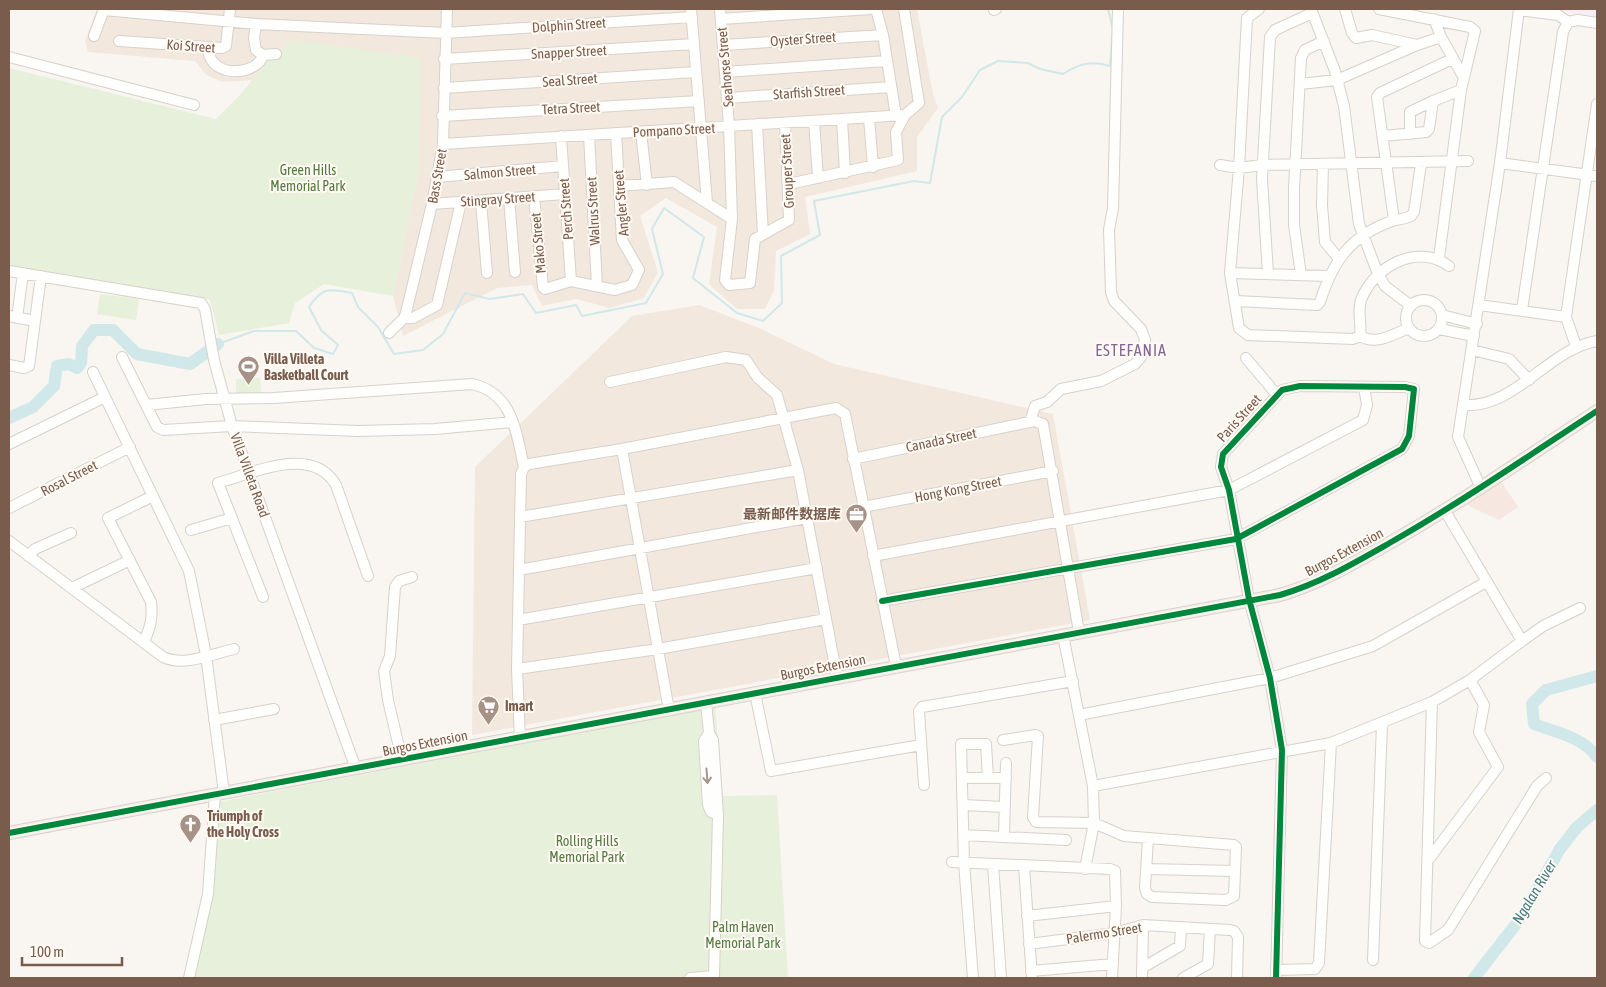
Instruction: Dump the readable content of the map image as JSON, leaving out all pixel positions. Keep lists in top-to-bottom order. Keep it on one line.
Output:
{"streets":{"main road":["Burgos Extension"],"street":["Dolphin Street","Oyster Street","Koi Street","Snapper Street","Seahorse Street","Seal Street","Starfish Street","Tetra Street","Pompano Street","Grouper Street","Salmon Street","Bass Street","Stingray Street","Angler Street","Perch Street","Walrus Street","Mako Street","Paris Street","Canada Street","Villa Villeta Road","Rosal Street","Hong Kong Street","Palermo Street"]},"crossings":[["Dolphin Street","Koi Street"],["Dolphin Street","Bass Street"],["Oyster Street","Seahorse Street"],["Snapper Street","Bass Street"],["Seahorse Street","Starfish Street"],["Seahorse Street","Pompano Street"],["Seahorse Street","Grouper Street"],["Seal Street","Bass Street"],["Tetra Street","Bass Street"],["Pompano Street","Grouper Street"],["Pompano Street","Bass Street"],["Pompano Street","Angler Street"],["Pompano Street","Perch Street"],["Pompano Street","Walrus Street"],["Salmon Street","Bass Street"],["Salmon Street","Perch Street"],["Bass Street","Stingray Street"],["Stingray Street","Perch Street"],["Stingray Street","Mako Street"],["Angler Street","Walrus Street"],["Perch Street","Mako Street"],["Paris Street","Burgos Extension"],["Villa Villeta Road","Burgos Extension"]],"districts":["ESTEFANIA"],"water":["Ngalan River"],"parks":["Green Hills Memorial Park","Rolling Hills Memorial Park","Palm Haven Memorial Park"],"places":{"sports":["Villa Villeta Basketball Court"],"office":["最新邮件数据库"],"supermarket":["Imart"],"church":["Triumph of the Holy Cross"]},"scale_bar":"100 m"}
